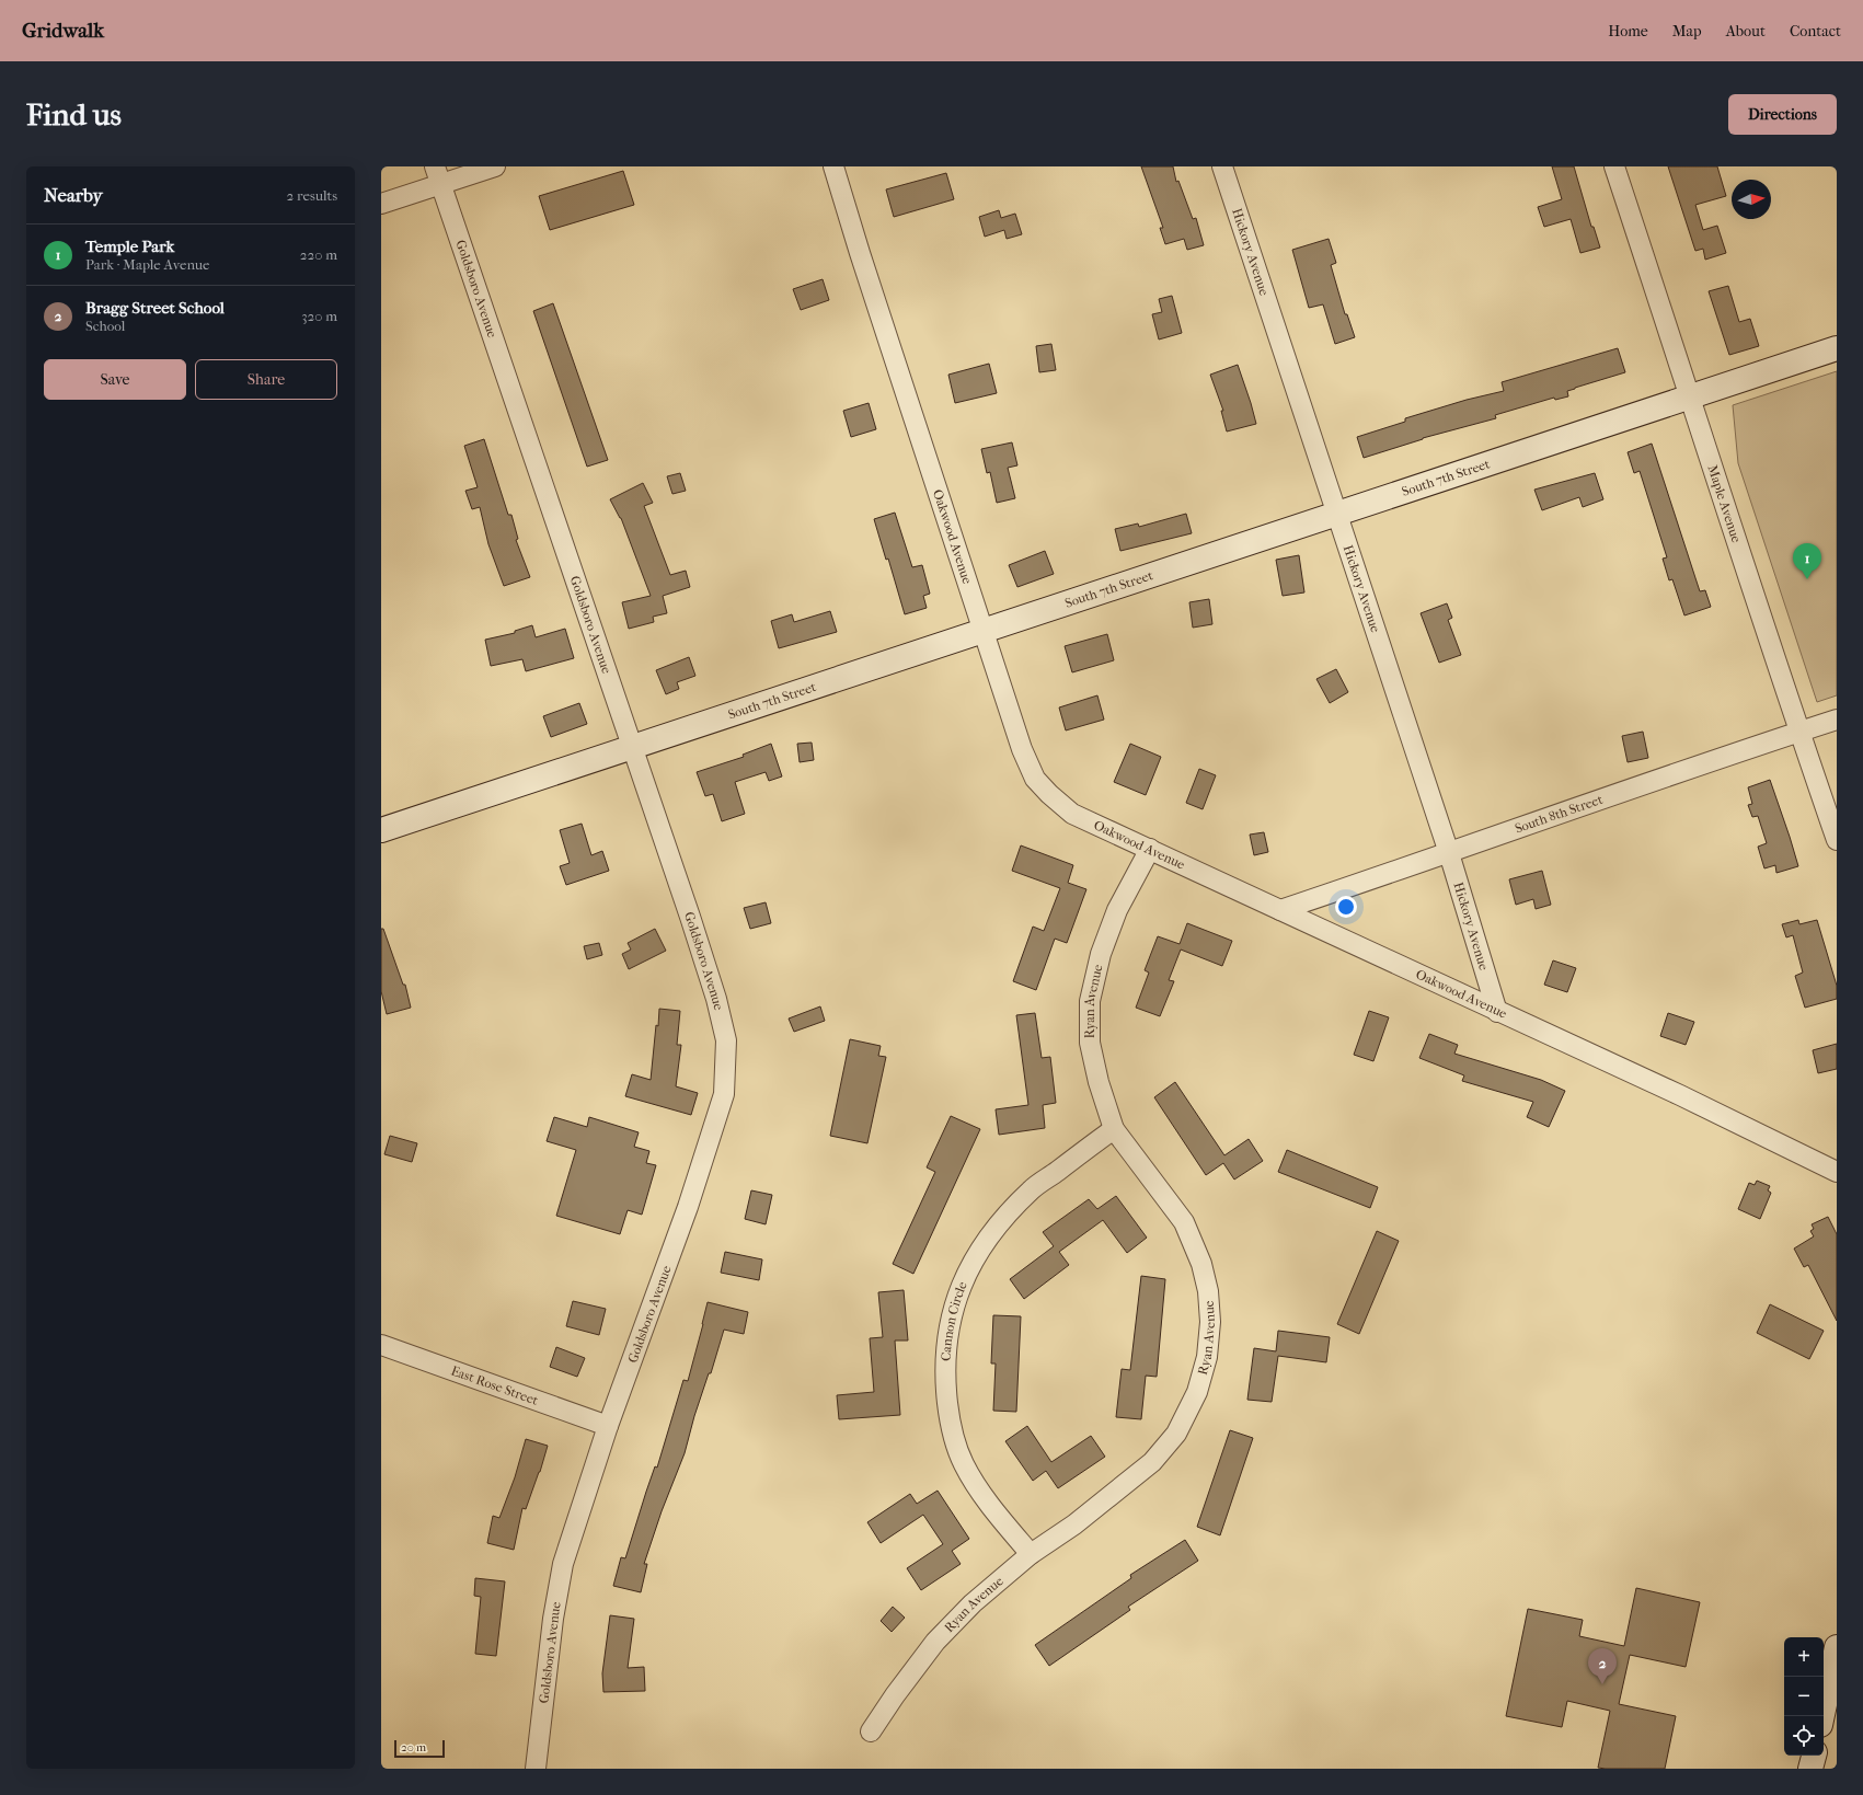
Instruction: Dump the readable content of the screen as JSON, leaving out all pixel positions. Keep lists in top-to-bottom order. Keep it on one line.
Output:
{"streets":{"street":["Hickory Avenue","Goldsboro Avenue","South 7th Street","Maple Avenue","Oakwood Avenue","South 8th Street","Ryan Avenue","Cannon Circle","East Rose Street"]},"crossings":[["Hickory Avenue","South 7th Street"],["Hickory Avenue","Oakwood Avenue"],["Hickory Avenue","South 8th Street"],["Goldsboro Avenue","South 7th Street"],["Goldsboro Avenue","East Rose Street"],["South 7th Street","Maple Avenue"],["South 7th Street","Oakwood Avenue"],["Maple Avenue","South 8th Street"],["Oakwood Avenue","South 8th Street"],["Oakwood Avenue","Ryan Avenue"],["Ryan Avenue","Cannon Circle"]],"scale_bar":"20 m","north":"right","page":{"header":"Gridwalk","nav":["Home","Map","About","Contact"],"buttons":["Directions",["Save","Share"]],"title":"Find us","heading":["Nearby","2 results"],"list":[{"mark":"1","name":"Temple Park","note":"Park · Maple Avenue","value":"220 m"},{"mark":"2","name":"Bragg Street School","note":"School","value":"320 m"}],"pins":["1","2"],"map_buttons":["+","−"],"scale":"20 m"}}
